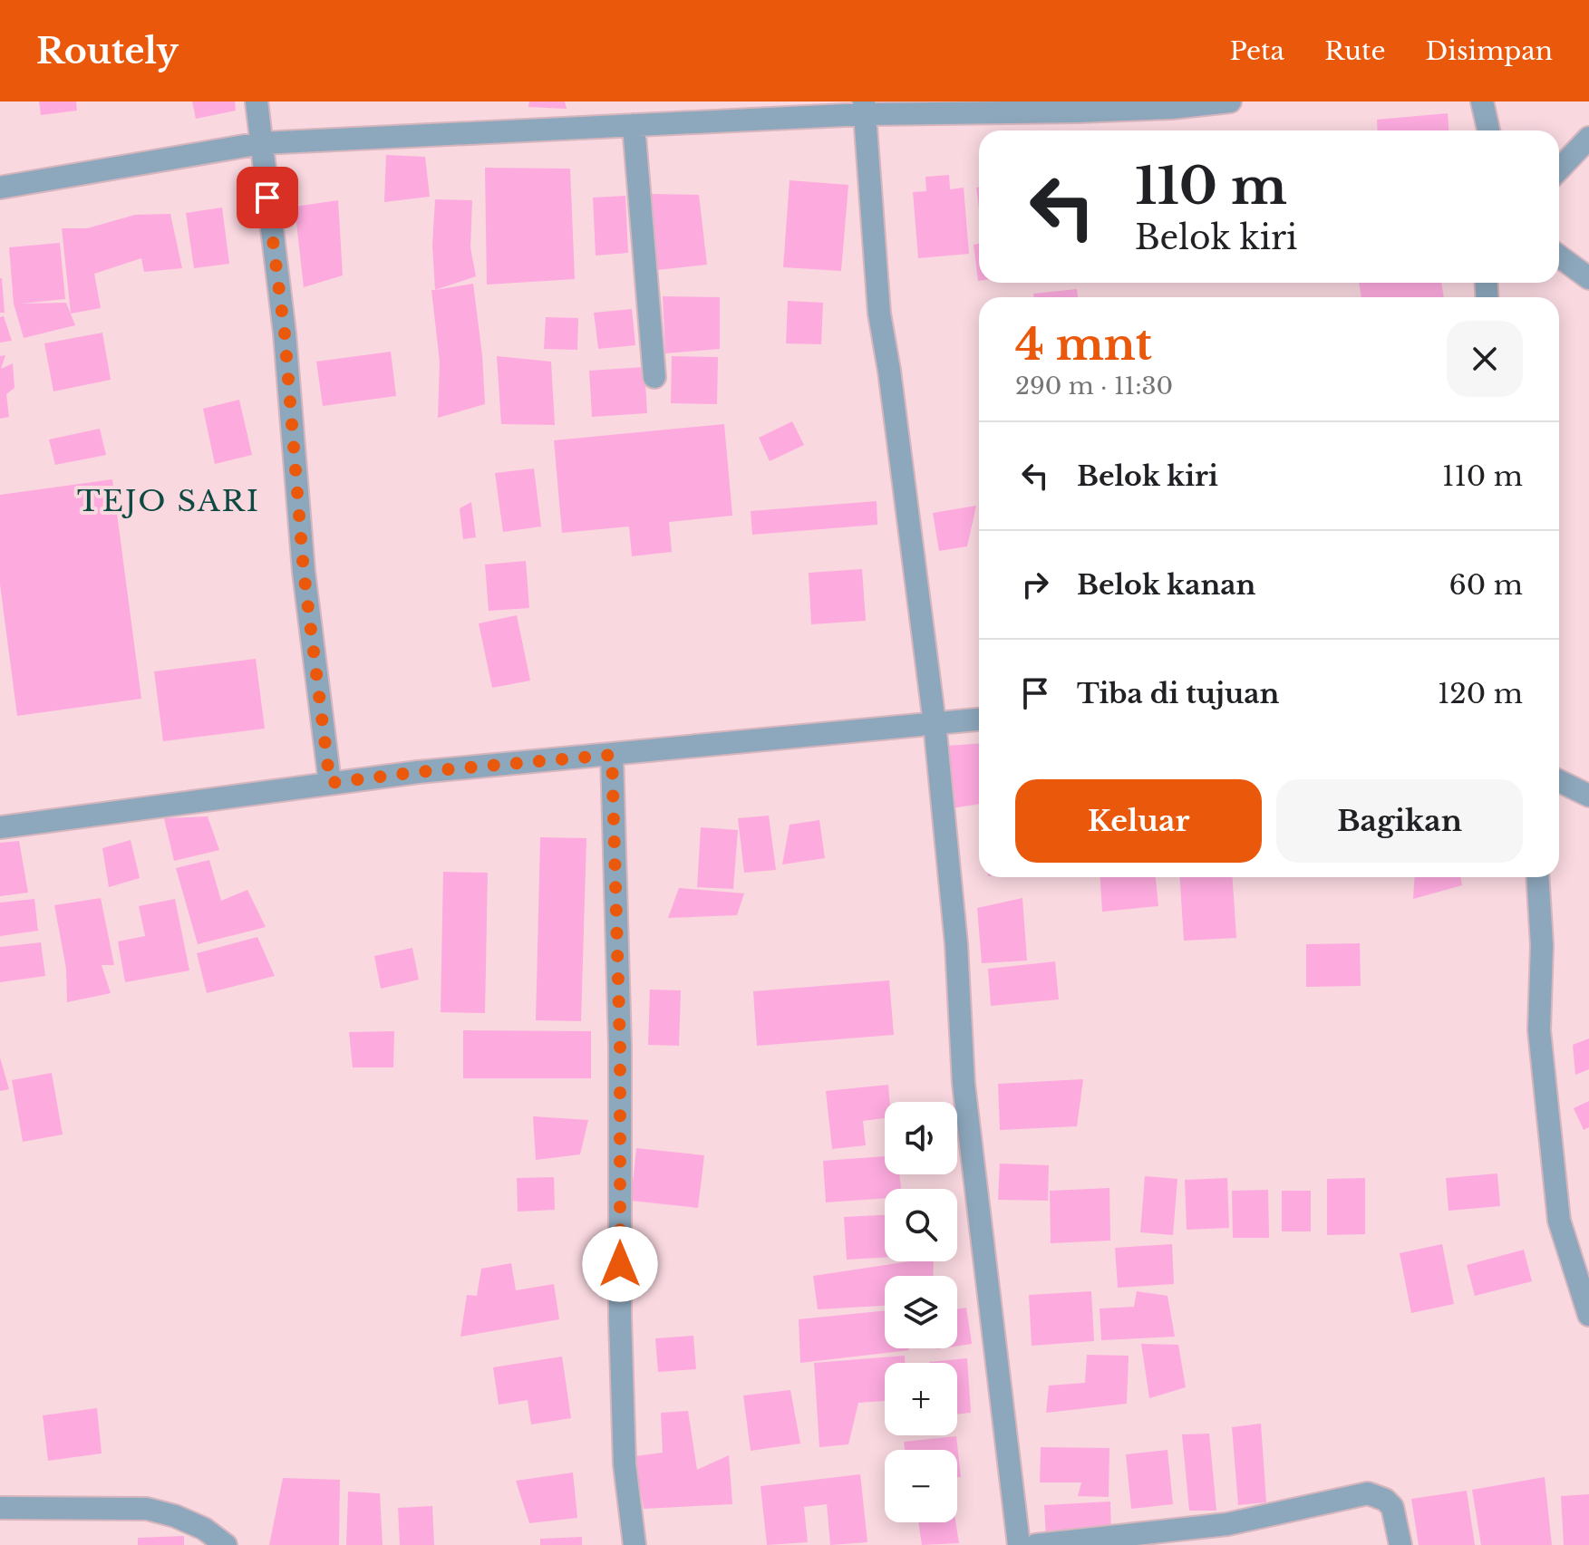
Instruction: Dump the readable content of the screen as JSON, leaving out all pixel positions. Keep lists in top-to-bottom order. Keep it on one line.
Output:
{"districts":["TEJO SARI"],"page":{"header":"Routely","nav":["Peta","Rute","Disimpan"],"turn":["110 m","Belok kiri"],"heading":["4 mnt","290 m · 11:30"],"list":[{"name":"Belok kiri","value":"110 m"},{"name":"Belok kanan","value":"60 m"},{"name":"Tiba di tujuan","value":"120 m"}],"buttons":["Keluar","Bagikan"],"map_buttons":["+","−"]}}
